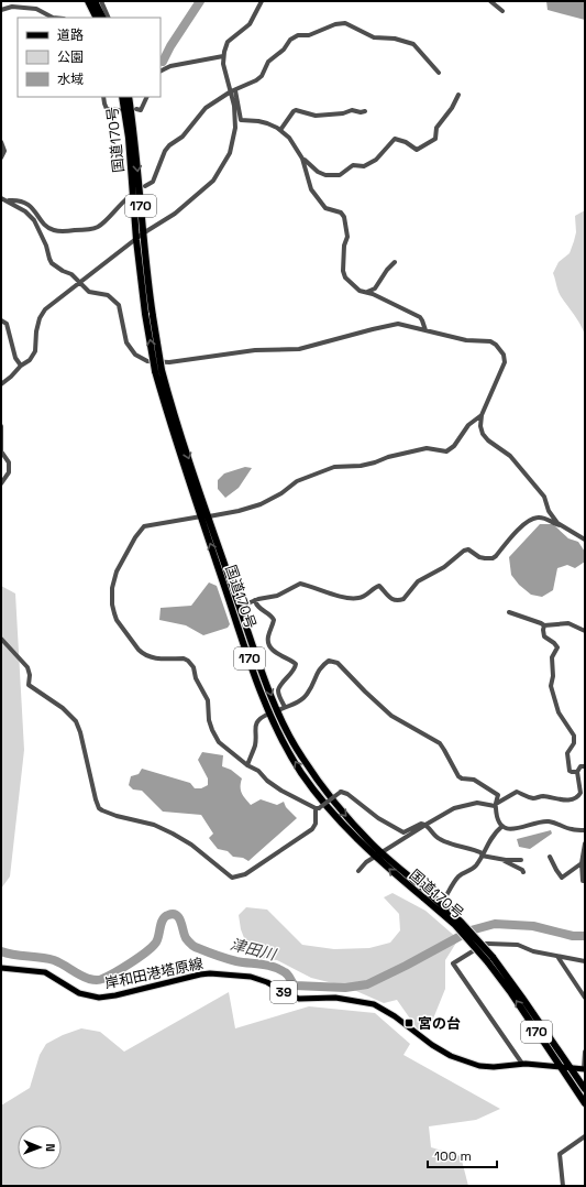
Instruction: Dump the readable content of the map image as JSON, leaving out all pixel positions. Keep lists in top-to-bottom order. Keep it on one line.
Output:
{"streets":{"highway":["国道170号","170"],"main road":["岸和田港塔原線","39"]},"crossings":[["国道170号","岸和田港塔原線"]],"water":["津田川"],"places":{"transit":["宮の台"]},"legend":["道路","公園","水域"],"scale_bar":"100 m","north":"right"}
